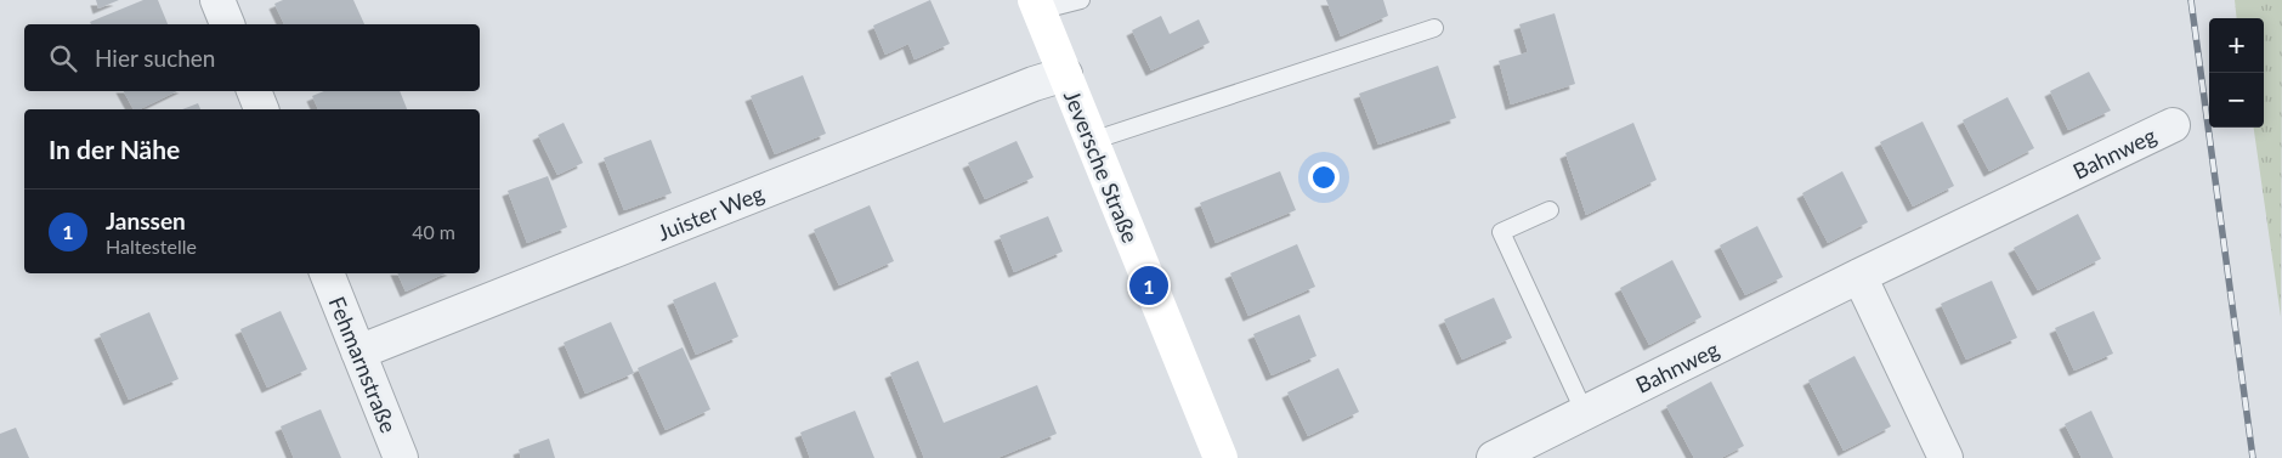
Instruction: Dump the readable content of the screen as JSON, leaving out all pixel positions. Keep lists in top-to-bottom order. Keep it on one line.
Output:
{"streets":{"street":["Bahnweg","Jeversche Straße","Juister Weg","Fehmarnstraße"]},"crossings":[["Jeversche Straße","Juister Weg"],["Juister Weg","Fehmarnstraße"]],"page":{"map_buttons":["+","−"],"search":"Hier suchen","heading":"In der Nähe","list":[{"mark":"1","name":"Janssen","note":"Haltestelle","value":"40 m"}],"pins":"1"}}
